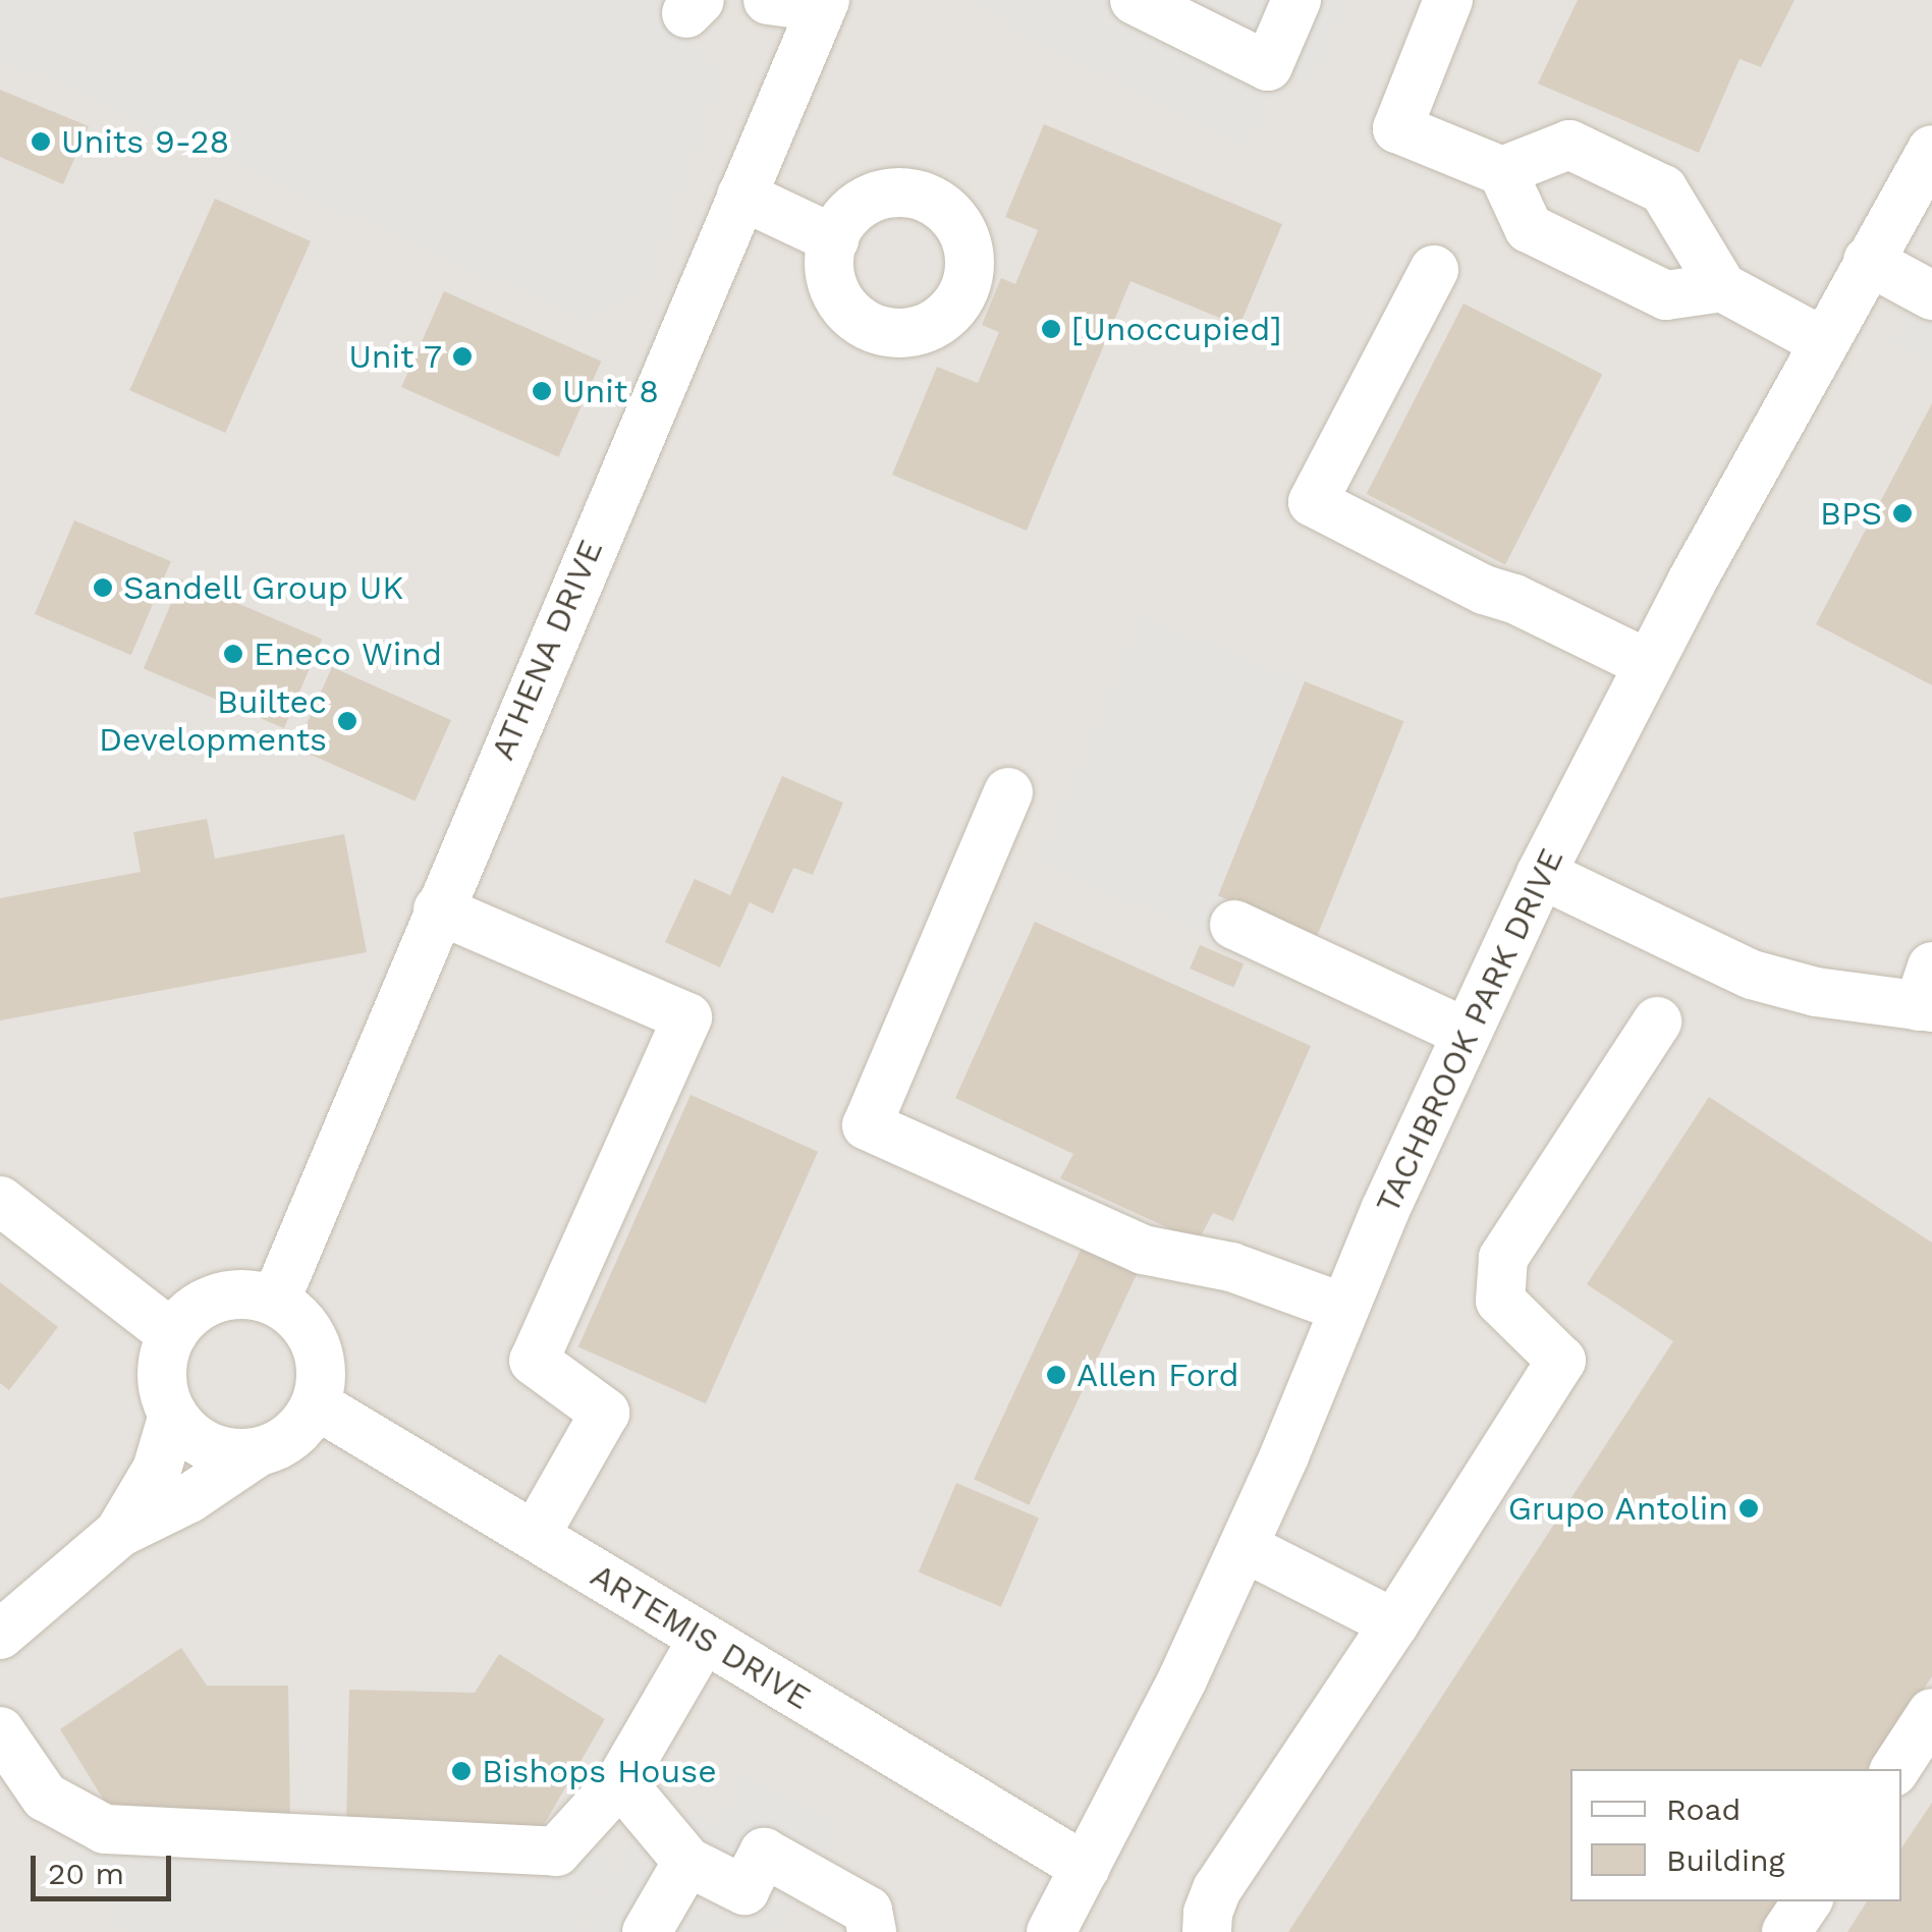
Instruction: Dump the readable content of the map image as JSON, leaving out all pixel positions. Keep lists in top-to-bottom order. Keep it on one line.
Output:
{"streets":{"street":["ATHENA DRIVE","TACHBROOK PARK DRIVE","ARTEMIS DRIVE"]},"crossings":[["ATHENA DRIVE","ARTEMIS DRIVE"],["TACHBROOK PARK DRIVE","ARTEMIS DRIVE"]],"places":["Units 9-28","[Unoccupied]","Unit 7","Unit 8","BPS","Sandell Group UK","Eneco Wind","Builtec Developments","Allen Ford","Grupo Antolin","Bishops House"],"legend":["Road","Building"],"scale_bar":"20 m"}
